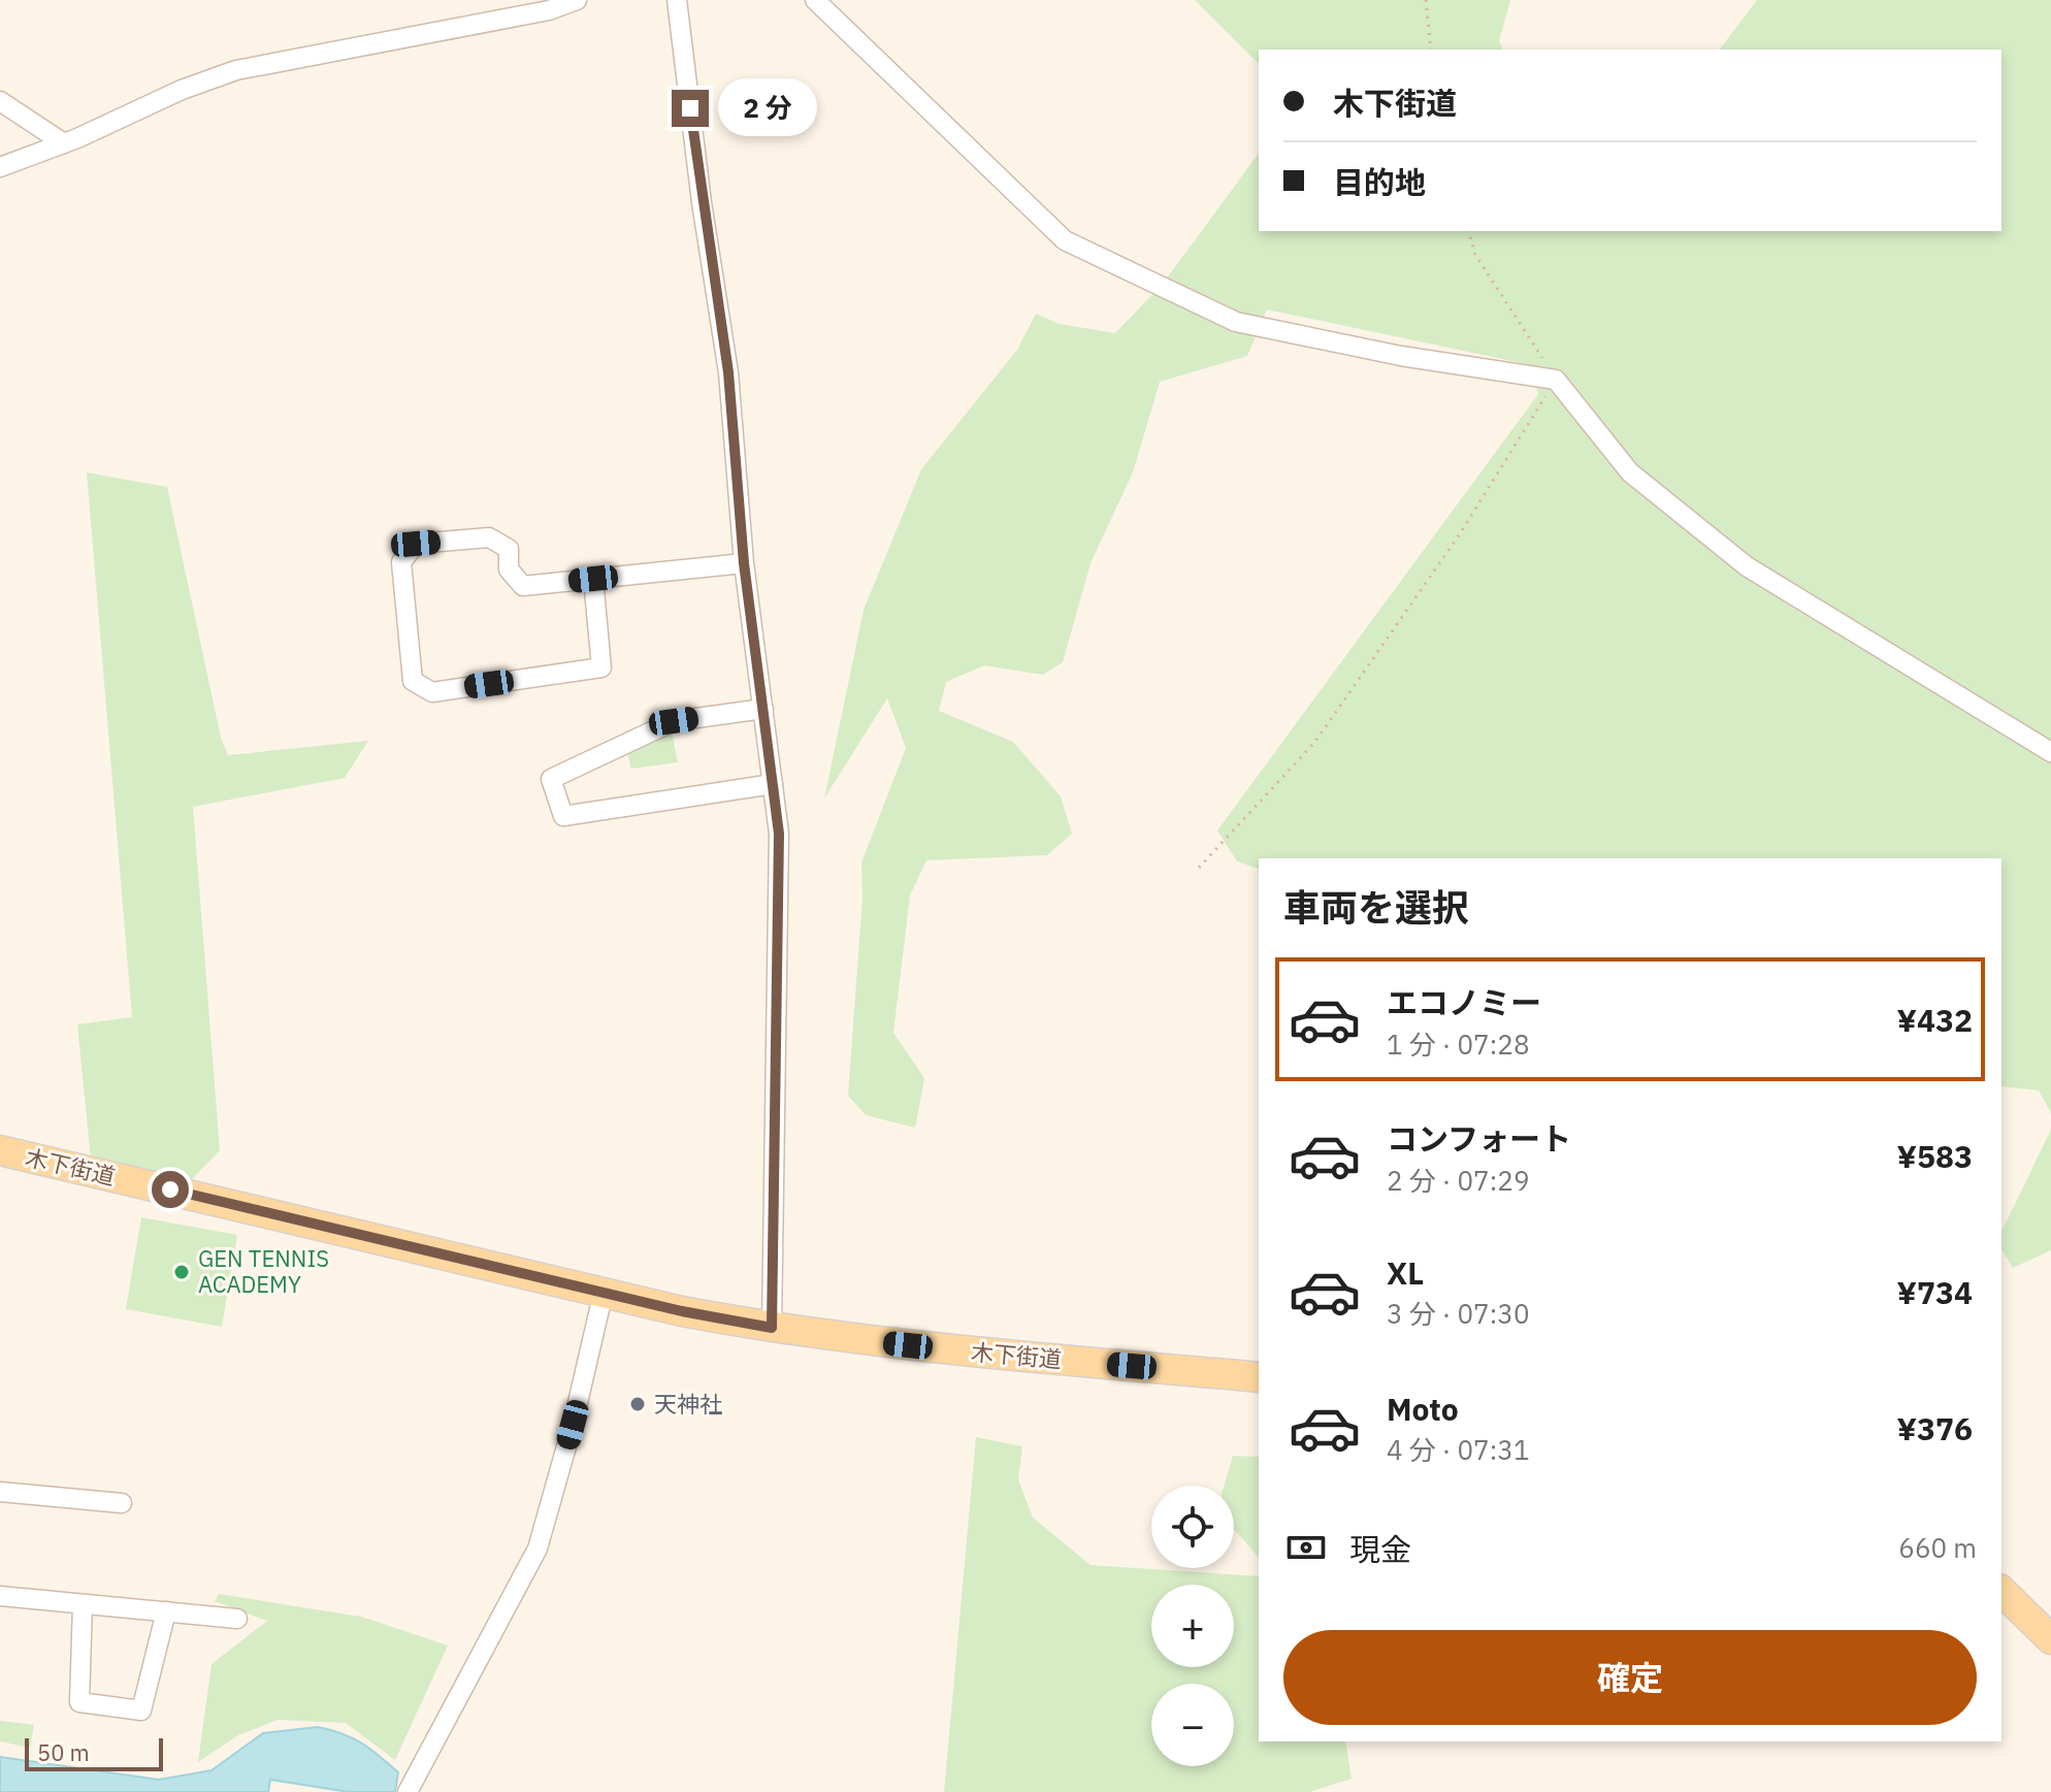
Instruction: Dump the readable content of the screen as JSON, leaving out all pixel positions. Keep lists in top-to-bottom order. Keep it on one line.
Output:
{"streets":{"main road":["木下街道"]},"places":["GEN TENNIS ACADEMY","天神社"],"scale_bar":"50 m","page":{"banner":["木下街道","目的地"],"bubble":"2 分","heading":"車両を選択","list":[{"name":"エコノミー","note":"1 分 · 07:28","value":"¥432"},{"name":"コンフォート","note":"2 分 · 07:29","value":"¥583"},{"name":"XL","note":"3 分 · 07:30","value":"¥734"},{"name":"Moto","note":"4 分 · 07:31","value":"¥376"}],"map_buttons":["+","−"],"pay":["現金","660 m"],"buttons":"確定","scale":"50 m"}}
